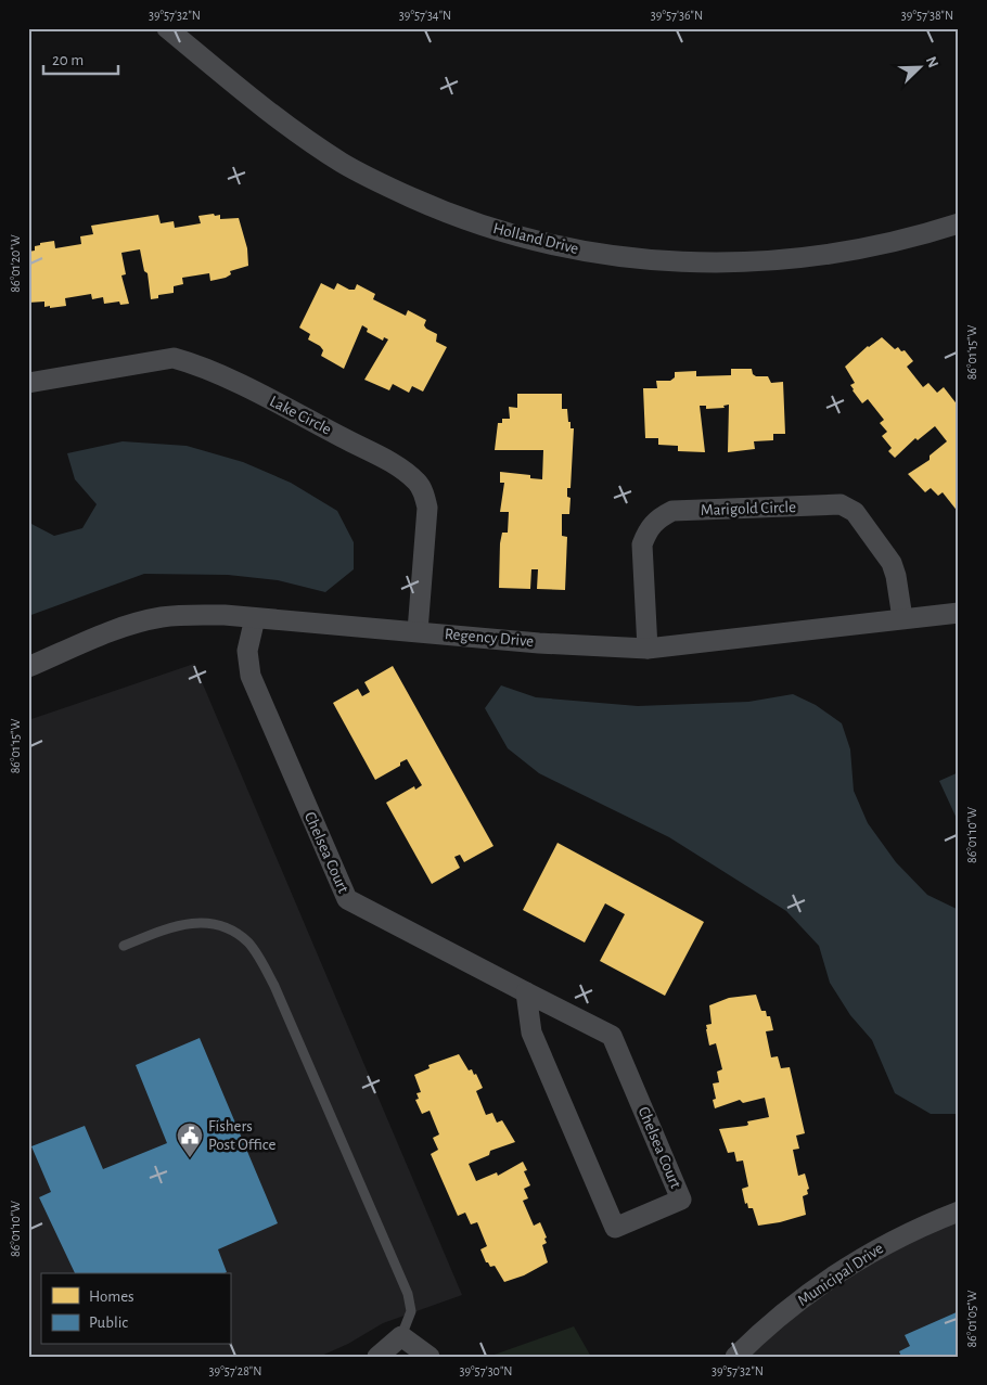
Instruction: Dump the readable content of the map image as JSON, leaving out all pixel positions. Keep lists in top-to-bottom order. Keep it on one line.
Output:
{"streets":{"street":["Holland Drive","Lake Circle","Marigold Circle","Regency Drive","Chelsea Court","Municipal Drive"]},"crossings":[["Lake Circle","Regency Drive"],["Marigold Circle","Regency Drive"],["Regency Drive","Chelsea Court"]],"places":{"public building":["Fishers Post Office"]},"legend":["Homes","Public"],"scale_bar":"20 m","north":"top right","coordinates":["39°57'32\"N","39°57'34\"N","39°57'36\"N","39°57'38\"N","86°01'20\"W","86°01'15\"W","86°01'10\"W","86°01'05\"W","39°57'28\"N","39°57'30\"N"]}
